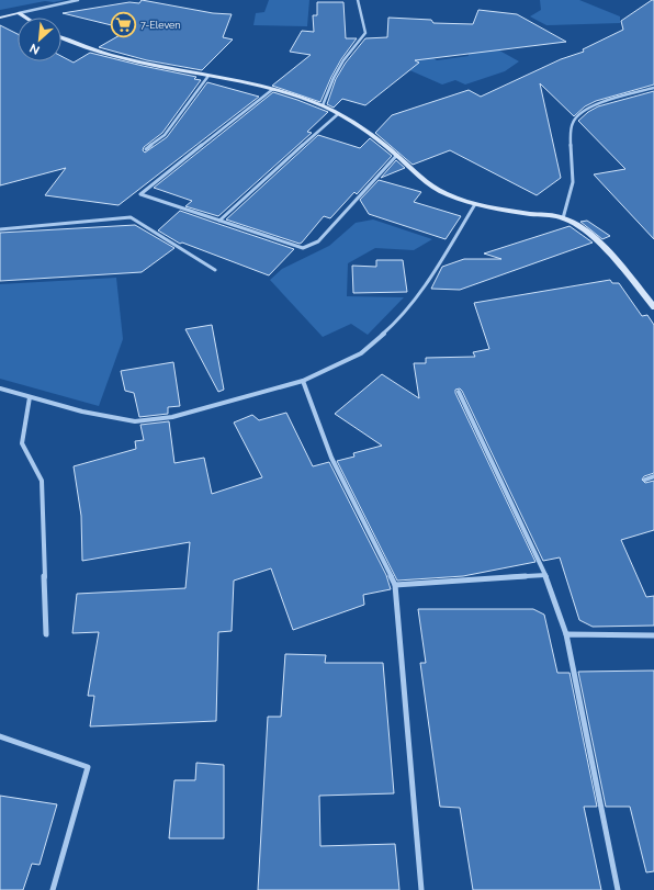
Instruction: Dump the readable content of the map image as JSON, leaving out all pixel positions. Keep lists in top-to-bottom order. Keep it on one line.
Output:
{"places":{"supermarket":["7-Eleven"]},"north":"bottom left"}
